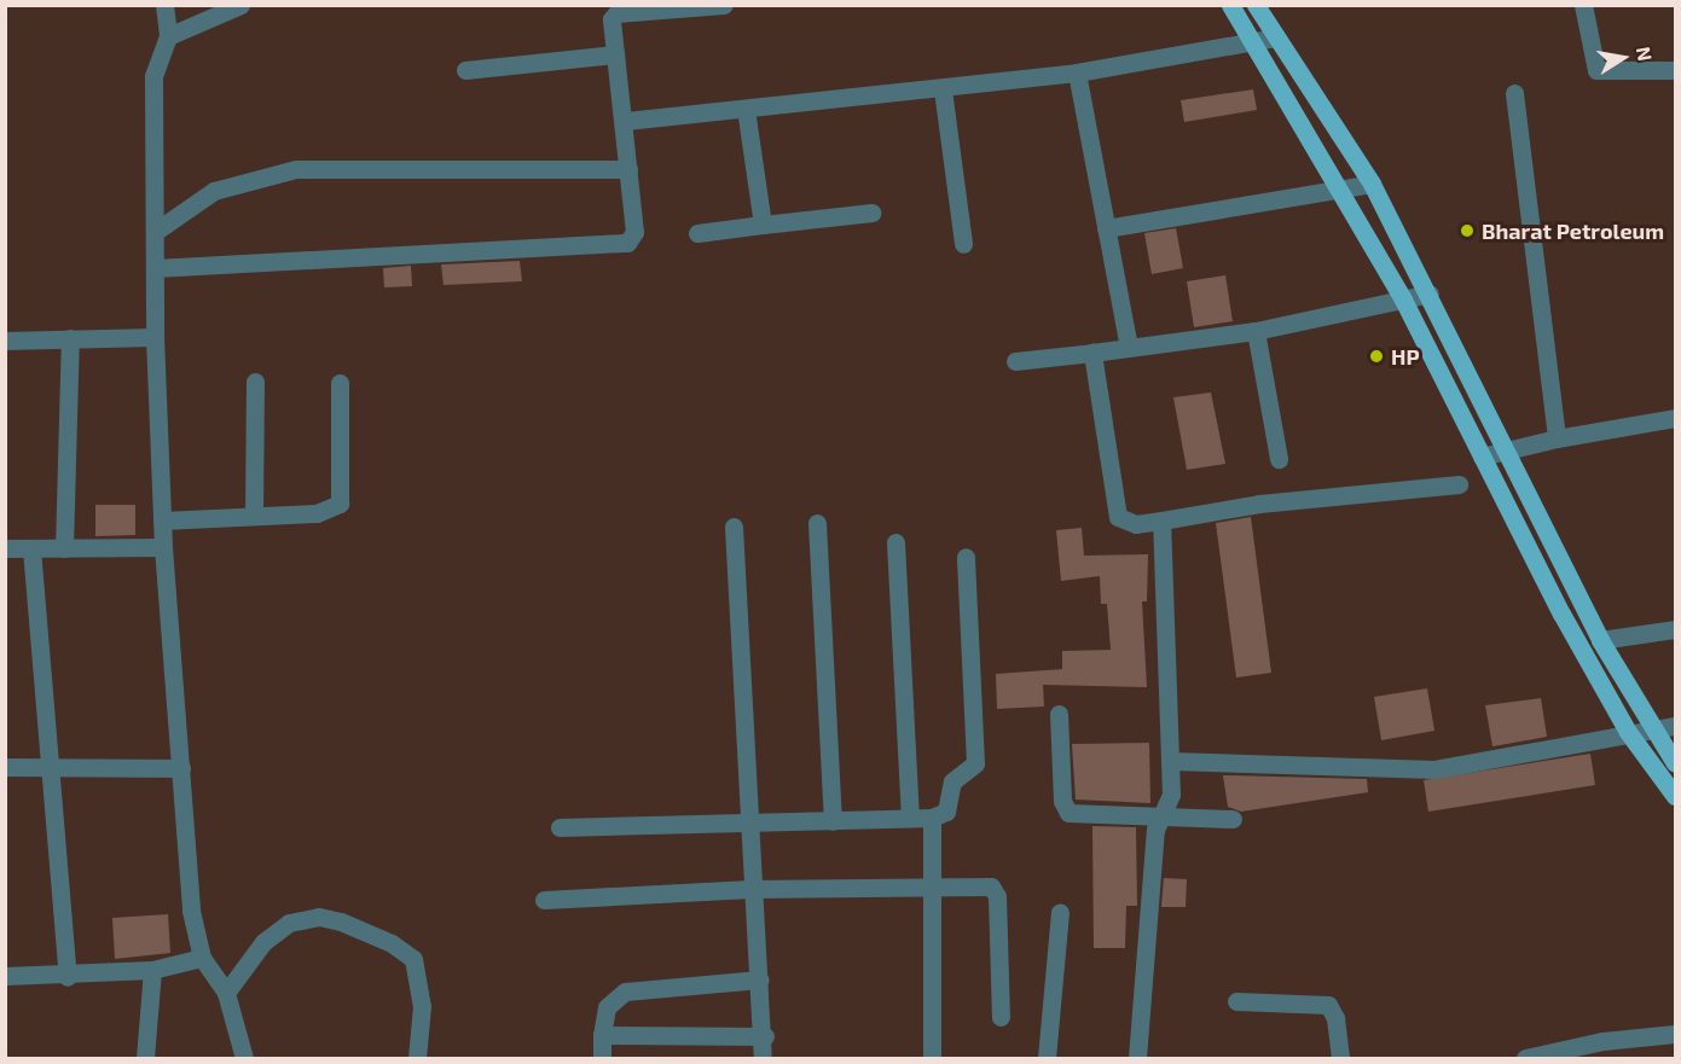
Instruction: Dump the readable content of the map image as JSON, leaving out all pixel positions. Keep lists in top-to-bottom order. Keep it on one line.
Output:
{"places":["Bharat Petroleum","HP"],"north":"right"}
